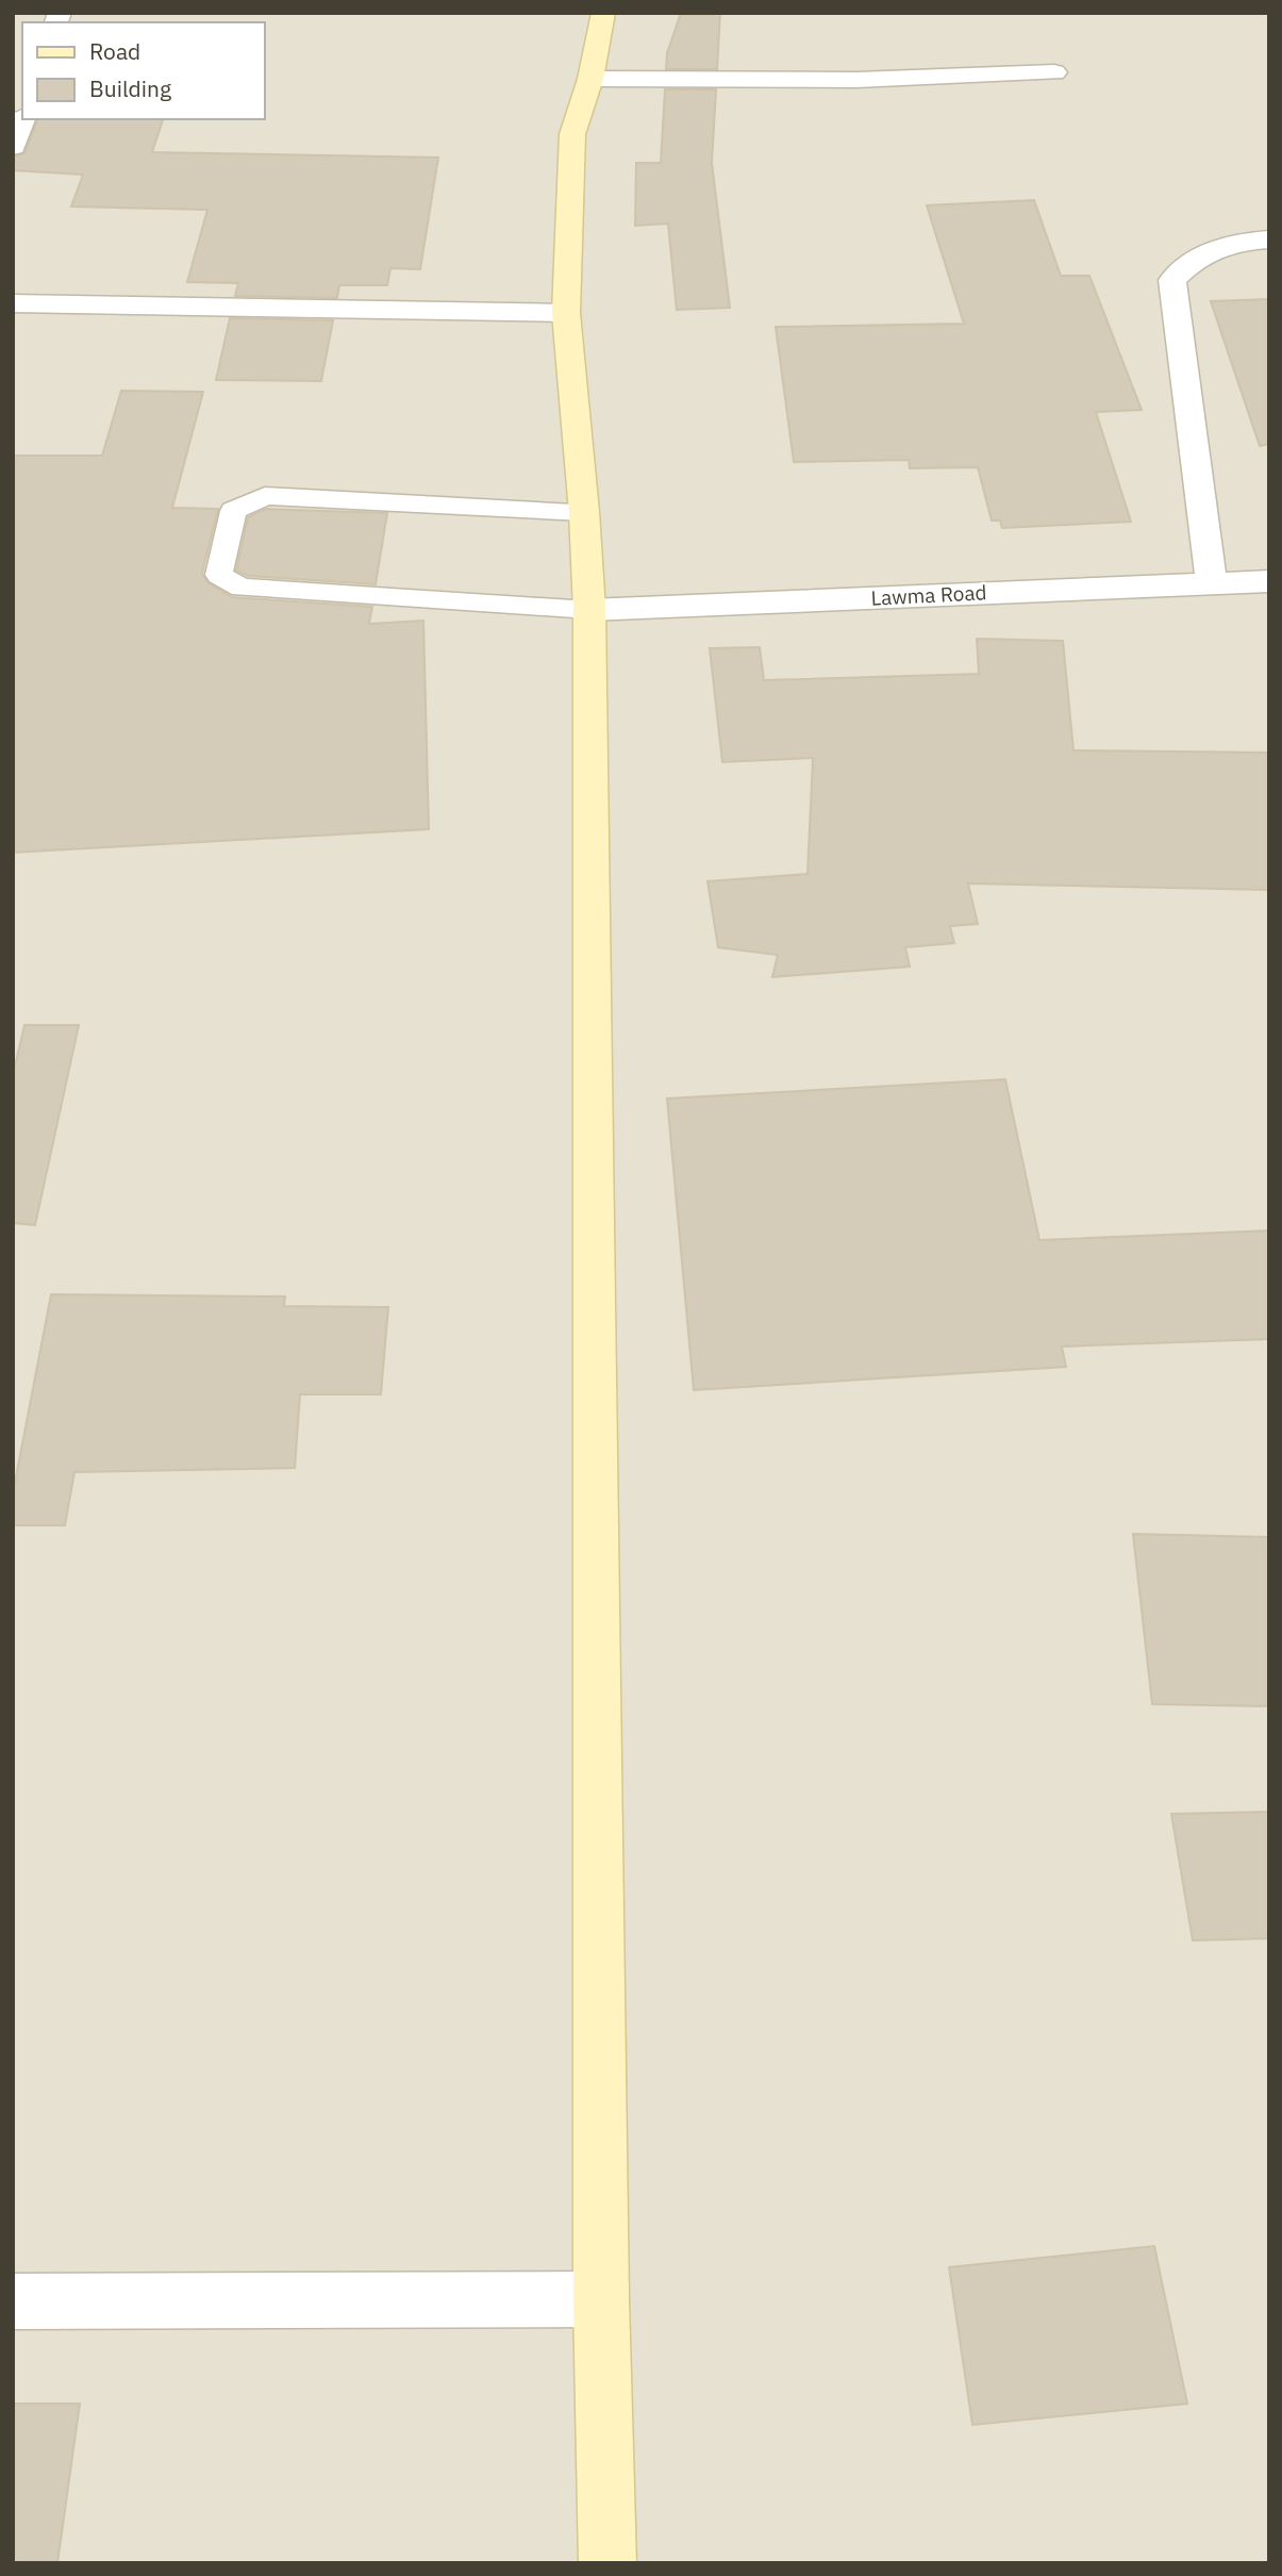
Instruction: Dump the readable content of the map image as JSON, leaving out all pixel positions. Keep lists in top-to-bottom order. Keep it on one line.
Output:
{"streets":{"street":["Lawma Road"]},"legend":["Road","Building"]}
